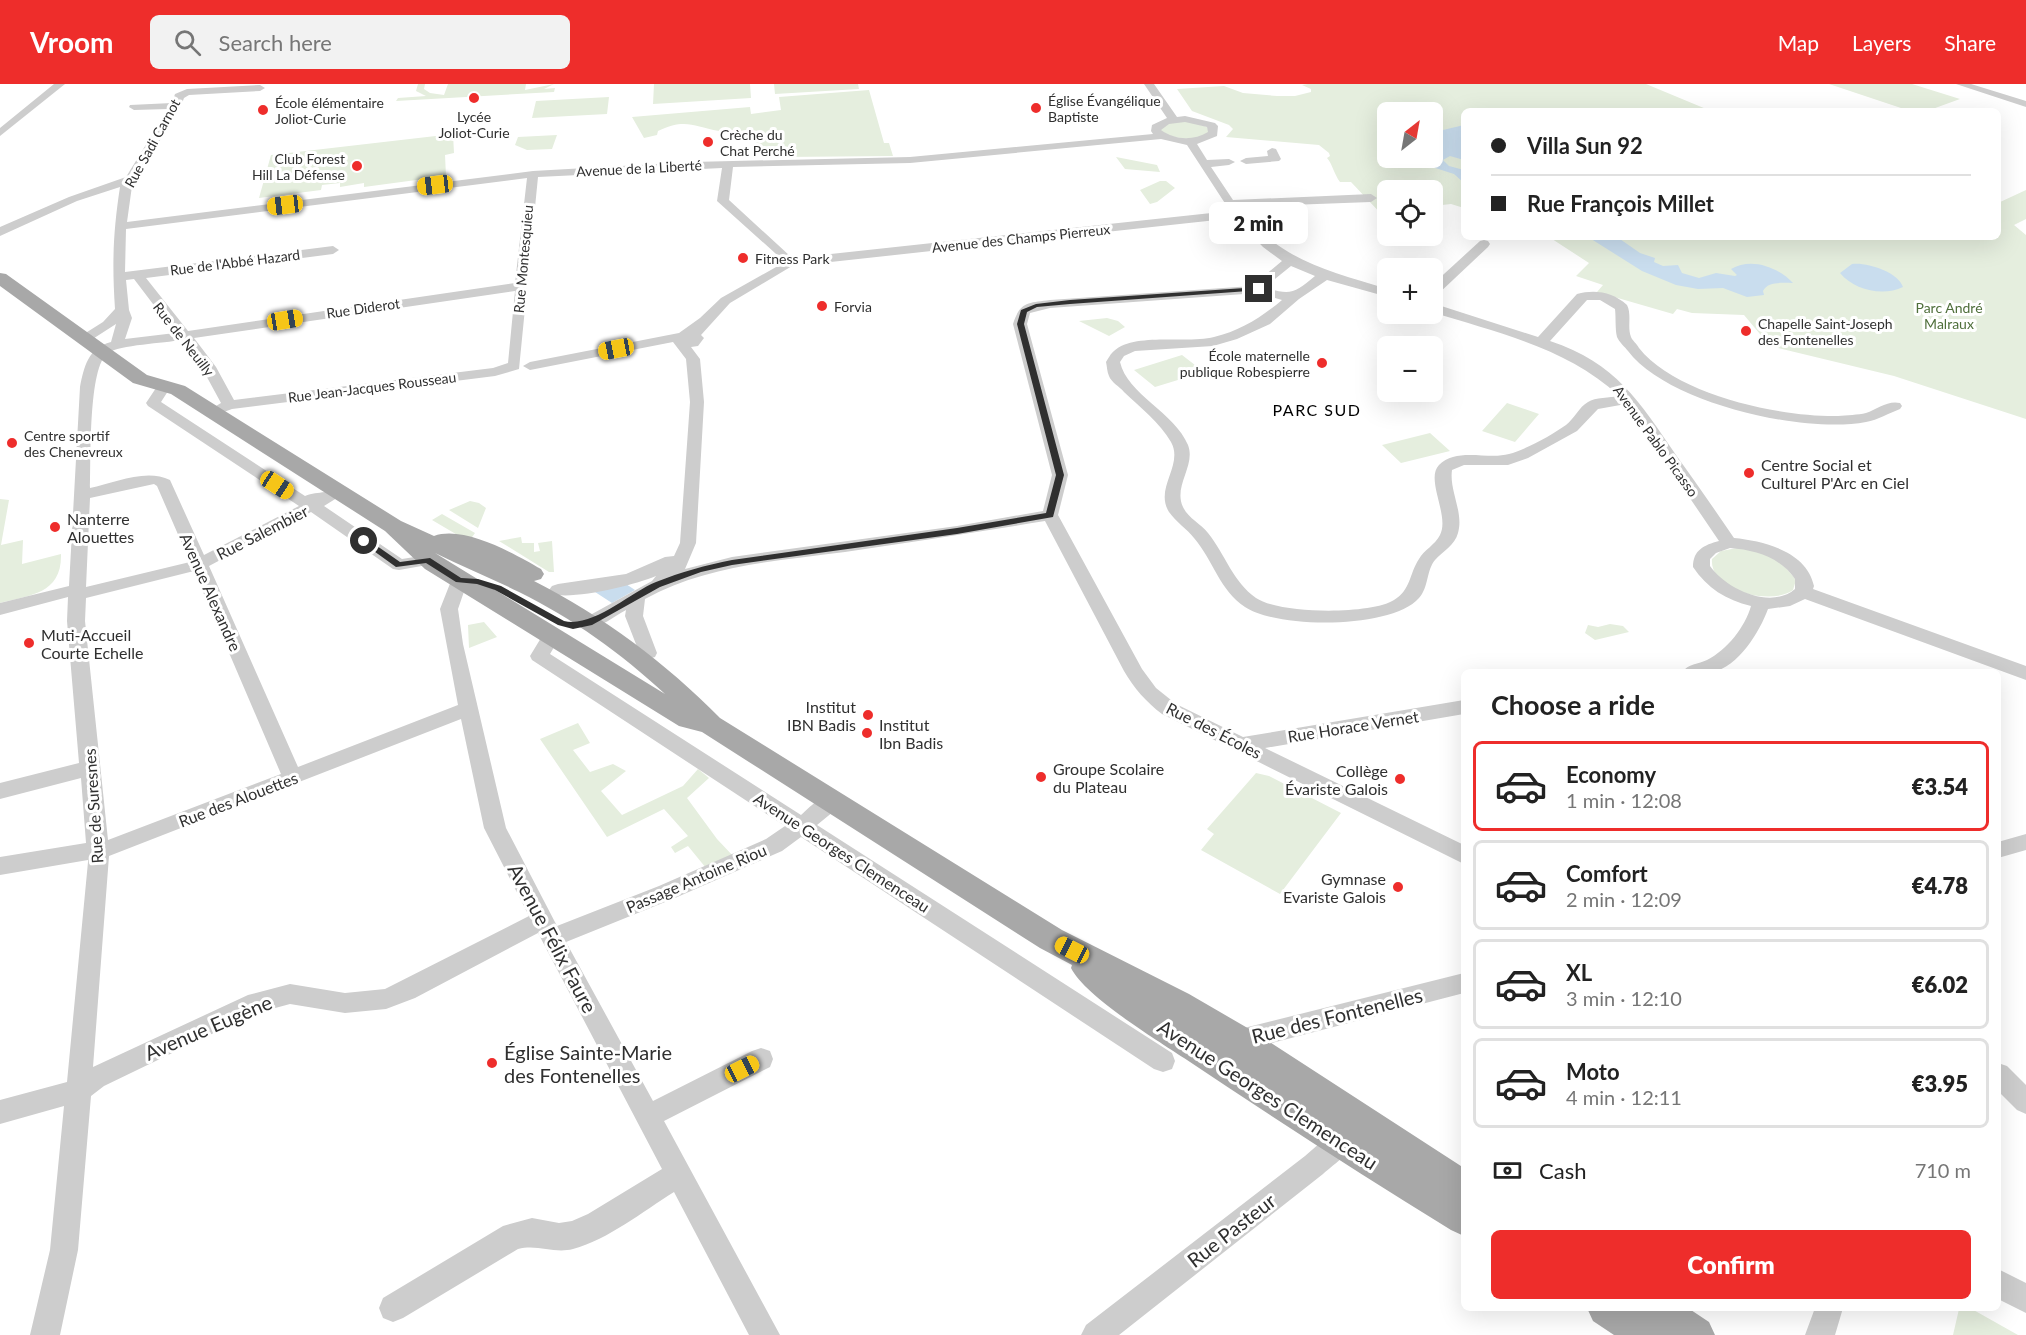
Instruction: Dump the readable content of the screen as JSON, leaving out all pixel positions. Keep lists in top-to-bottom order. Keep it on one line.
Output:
{"streets":{"main road":["Avenue Georges Clemenceau"],"street":["Rue Sadi Carnot","Avenue de la Liberté","Avenue des Champs Pierreux","Rue Montesquieu","Rue de l'Abbé Hazard","Rue Diderot","Rue de Neuilly","Rue Jean-Jacques Rousseau","Avenue Pablo Picasso","Rue Salembier","Avenue Alexandre","Rue Horace Vernet","Rue des Écoles","Rue des Alouettes","Rue de Suresnes","Passage Antoine Riou","Avenue Félix Faure","Rue des Fontenelles","Avenue Eugène","Rue Pasteur"]},"crossings":[["Rue Sadi Carnot","Avenue de la Liberté"],["Rue Sadi Carnot","Rue Diderot"],["Rue Sadi Carnot","Rue de Suresnes"],["Rue Sadi Carnot","Avenue Georges Clemenceau"],["Avenue de la Liberté","Rue Montesquieu"],["Rue Montesquieu","Rue Diderot"],["Rue Montesquieu","Rue Jean-Jacques Rousseau"],["Rue de l'Abbé Hazard","Rue de Neuilly"],["Rue Diderot","Rue de Neuilly"],["Rue Diderot","Rue de Suresnes"],["Rue Diderot","Avenue Georges Clemenceau"],["Rue de Neuilly","Rue Jean-Jacques Rousseau"],["Rue de Neuilly","Avenue Georges Clemenceau"],["Rue Jean-Jacques Rousseau","Avenue Georges Clemenceau"],["Rue Salembier","Avenue Alexandre"],["Rue Salembier","Rue de Suresnes"],["Rue Salembier","Avenue Georges Clemenceau"],["Avenue Alexandre","Rue des Alouettes"],["Avenue Alexandre","Rue de Suresnes"],["Rue Horace Vernet","Rue des Écoles"],["Rue des Alouettes","Rue de Suresnes"],["Rue des Alouettes","Avenue Félix Faure"],["Rue de Suresnes","Avenue Georges Clemenceau"],["Rue de Suresnes","Avenue Eugène"],["Avenue Georges Clemenceau","Passage Antoine Riou"],["Avenue Georges Clemenceau","Avenue Félix Faure"],["Avenue Georges Clemenceau","Rue des Fontenelles"],["Avenue Georges Clemenceau","Rue Pasteur"],["Passage Antoine Riou","Avenue Félix Faure"],["Passage Antoine Riou","Avenue Eugène"],["Avenue Félix Faure","Avenue Eugène"]],"districts":["PARC SUD"],"parks":["Parc André Malraux"],"places":["Lycée Joliot-Curie","Église Évangélique Baptiste","École élémentaire Joliot-Curie","Crèche du Chat Perché","Club Forest Hill La Défense","Fitness Park","Forvia","Chapelle Saint-Joseph des Fontenelles","École maternelle publique Robespierre","Centre sportif des Chenevreux","Centre Social et Culturel P'Arc en Ciel","Nanterre Alouettes","Muti-Accueil Courte Echelle","Institut IBN Badis","Institut Ibn Badis","Groupe Scolaire du Plateau","Collège Évariste Galois","Gymnase Evariste Galois","Église Sainte-Marie des Fontenelles"],"north":"top right","page":{"header":"Vroom","search":"Search here","nav":["Map","Layers","Share"],"map_buttons":["+","−"],"banner":["Villa Sun 92","Rue François Millet"],"bubble":"2 min","heading":"Choose a ride","list":[{"name":"Economy","note":"1 min · 12:08","value":"€3.54"},{"name":"Comfort","note":"2 min · 12:09","value":"€4.78"},{"name":"XL","note":"3 min · 12:10","value":"€6.02"},{"name":"Moto","note":"4 min · 12:11","value":"€3.95"}],"pay":["Cash","710 m"],"buttons":"Confirm"}}
